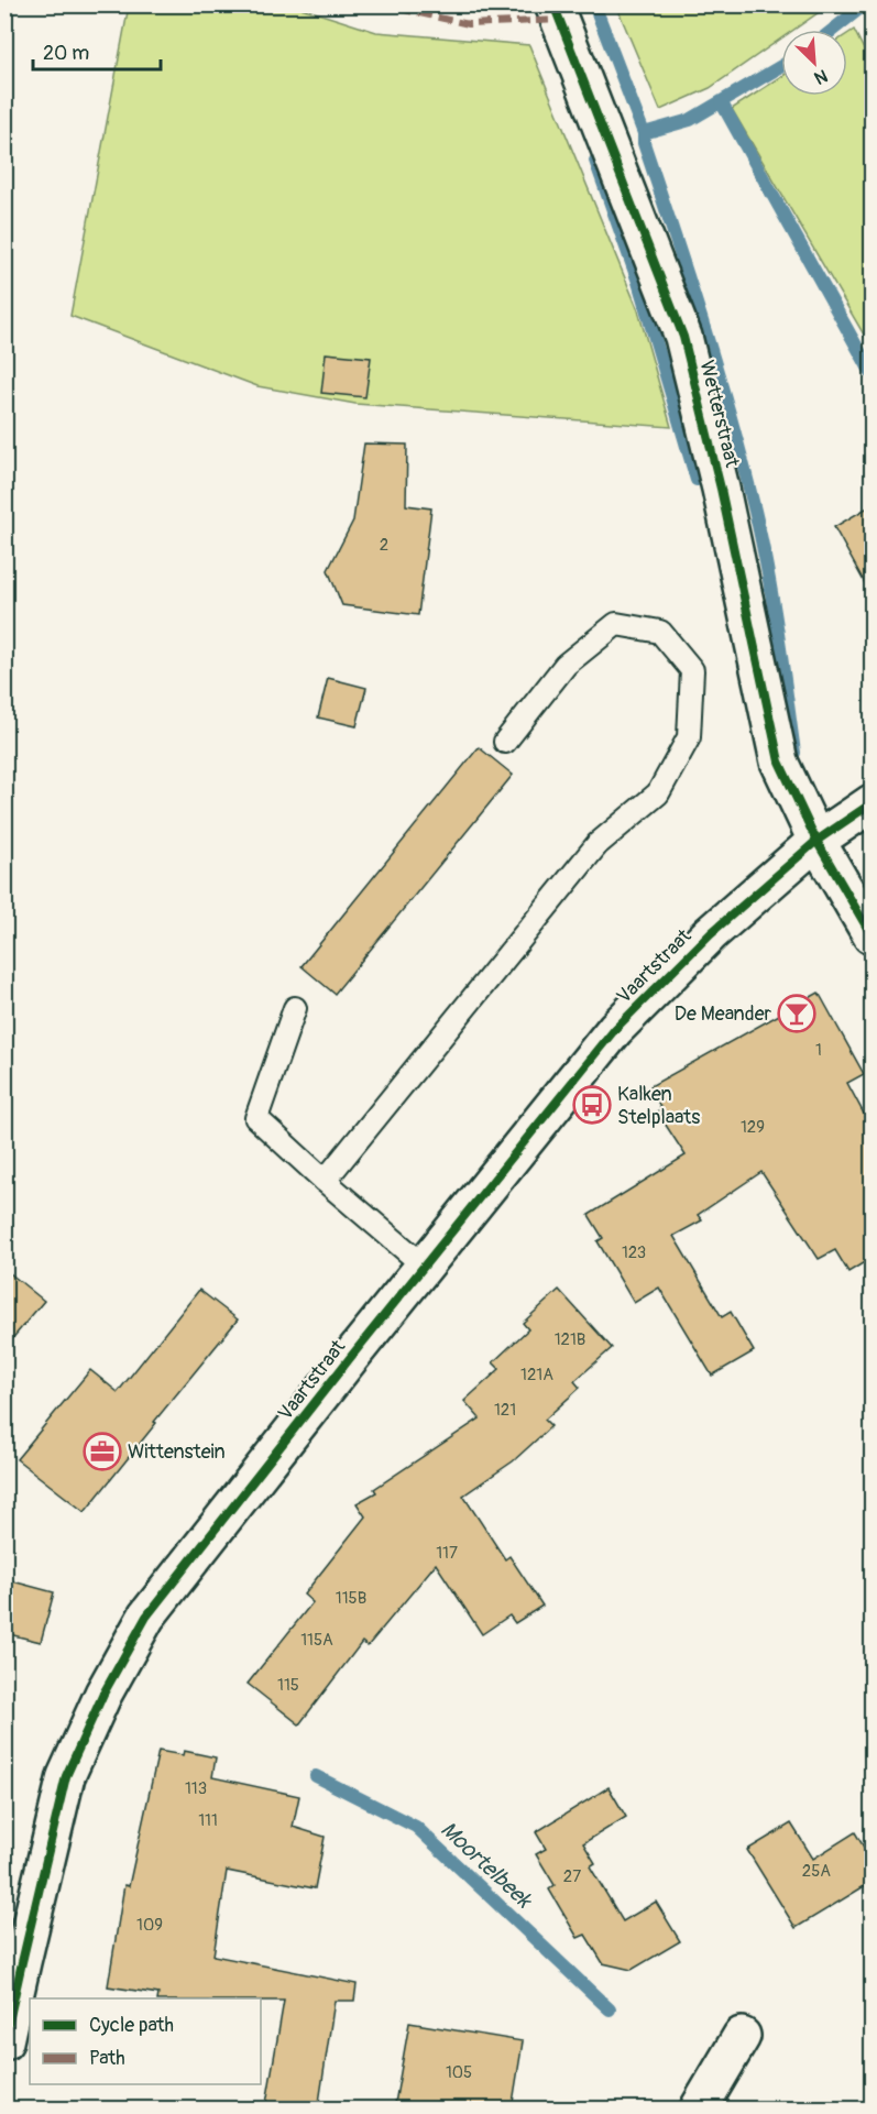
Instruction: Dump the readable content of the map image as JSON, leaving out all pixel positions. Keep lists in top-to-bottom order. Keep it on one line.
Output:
{"streets":{"main road":["Wetterstraat","Vaartstraat"]},"crossings":[["Wetterstraat","Vaartstraat"]],"water":["Moortelbeek"],"places":{"bar":["De Meander"],"bus stop":["Kalken Stelplaats"],"office":["Wittenstein"]},"house_numbers":["2","1","129","123","121B","121A","121","117","115B","115A","115","113","111","25A","27","109","105"],"legend":["Cycle path","Path"],"scale_bar":"20 m","north":"bottom right"}
